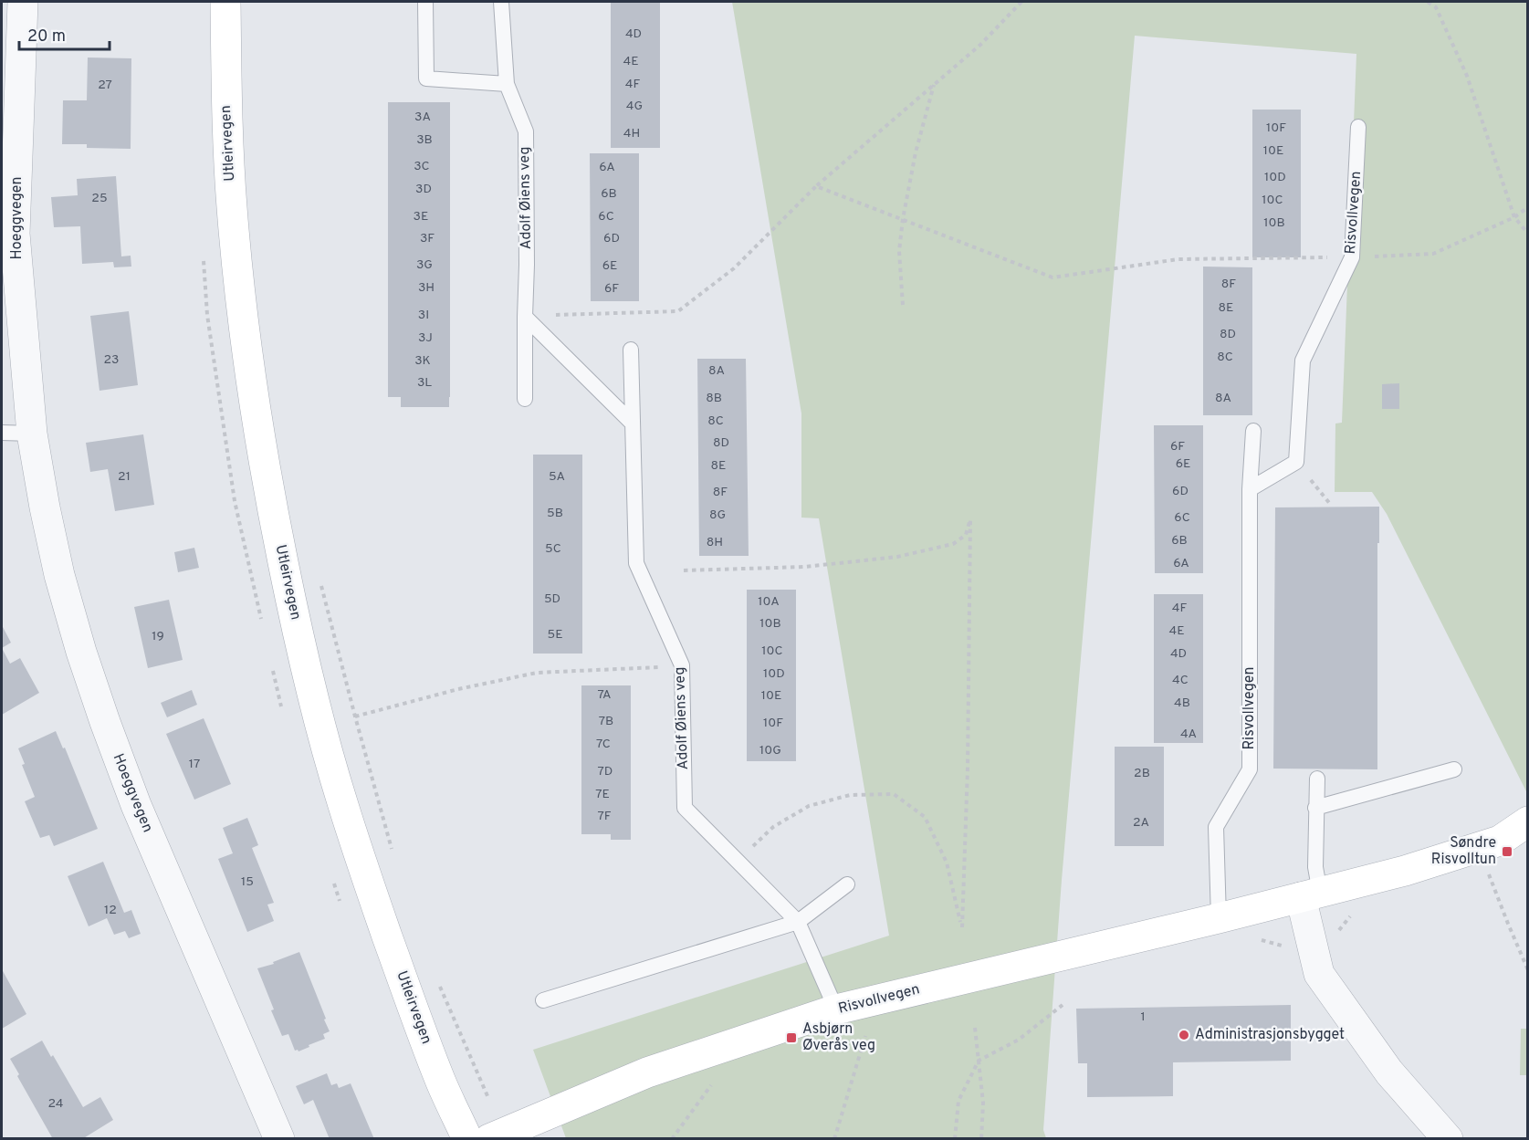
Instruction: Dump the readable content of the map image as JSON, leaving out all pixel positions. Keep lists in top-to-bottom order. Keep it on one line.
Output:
{"streets":{"main road":["Utleirvegen","Risvollvegen"],"street":["Hoeggvegen"],"lane":["Adolf Øiens veg"]},"crossings":[["Adolf Øiens veg","Risvollvegen"]],"places":{"transit":["Søndre Risvolltun","Asbjørn Øverås veg"],"other":["Administrasjonsbygget"]},"house_numbers":["4D","4E","4F","27","4G","3A","10F","4H","3B","10E","3C","6A","10D","3D","6B","25","10C","3E","6C","10B","3F","6D","3G","6E","8F","3H","6F","8E","3I","8D","3J","8C","23","3K","8A","3L","8B","8A","8C","8D","6F","6E","8E","21","5A","6D","8F","5B","8G","6C","6B","8H","5C","6A","5D","10A","4F","10B","4E","5E","19","10C","4D","10D","4C","7A","10E","4B","7B","10F","4A","7C","10G","17","7D","2B","7E","7F","2A","15","12","1","24"],"scale_bar":"20 m"}
